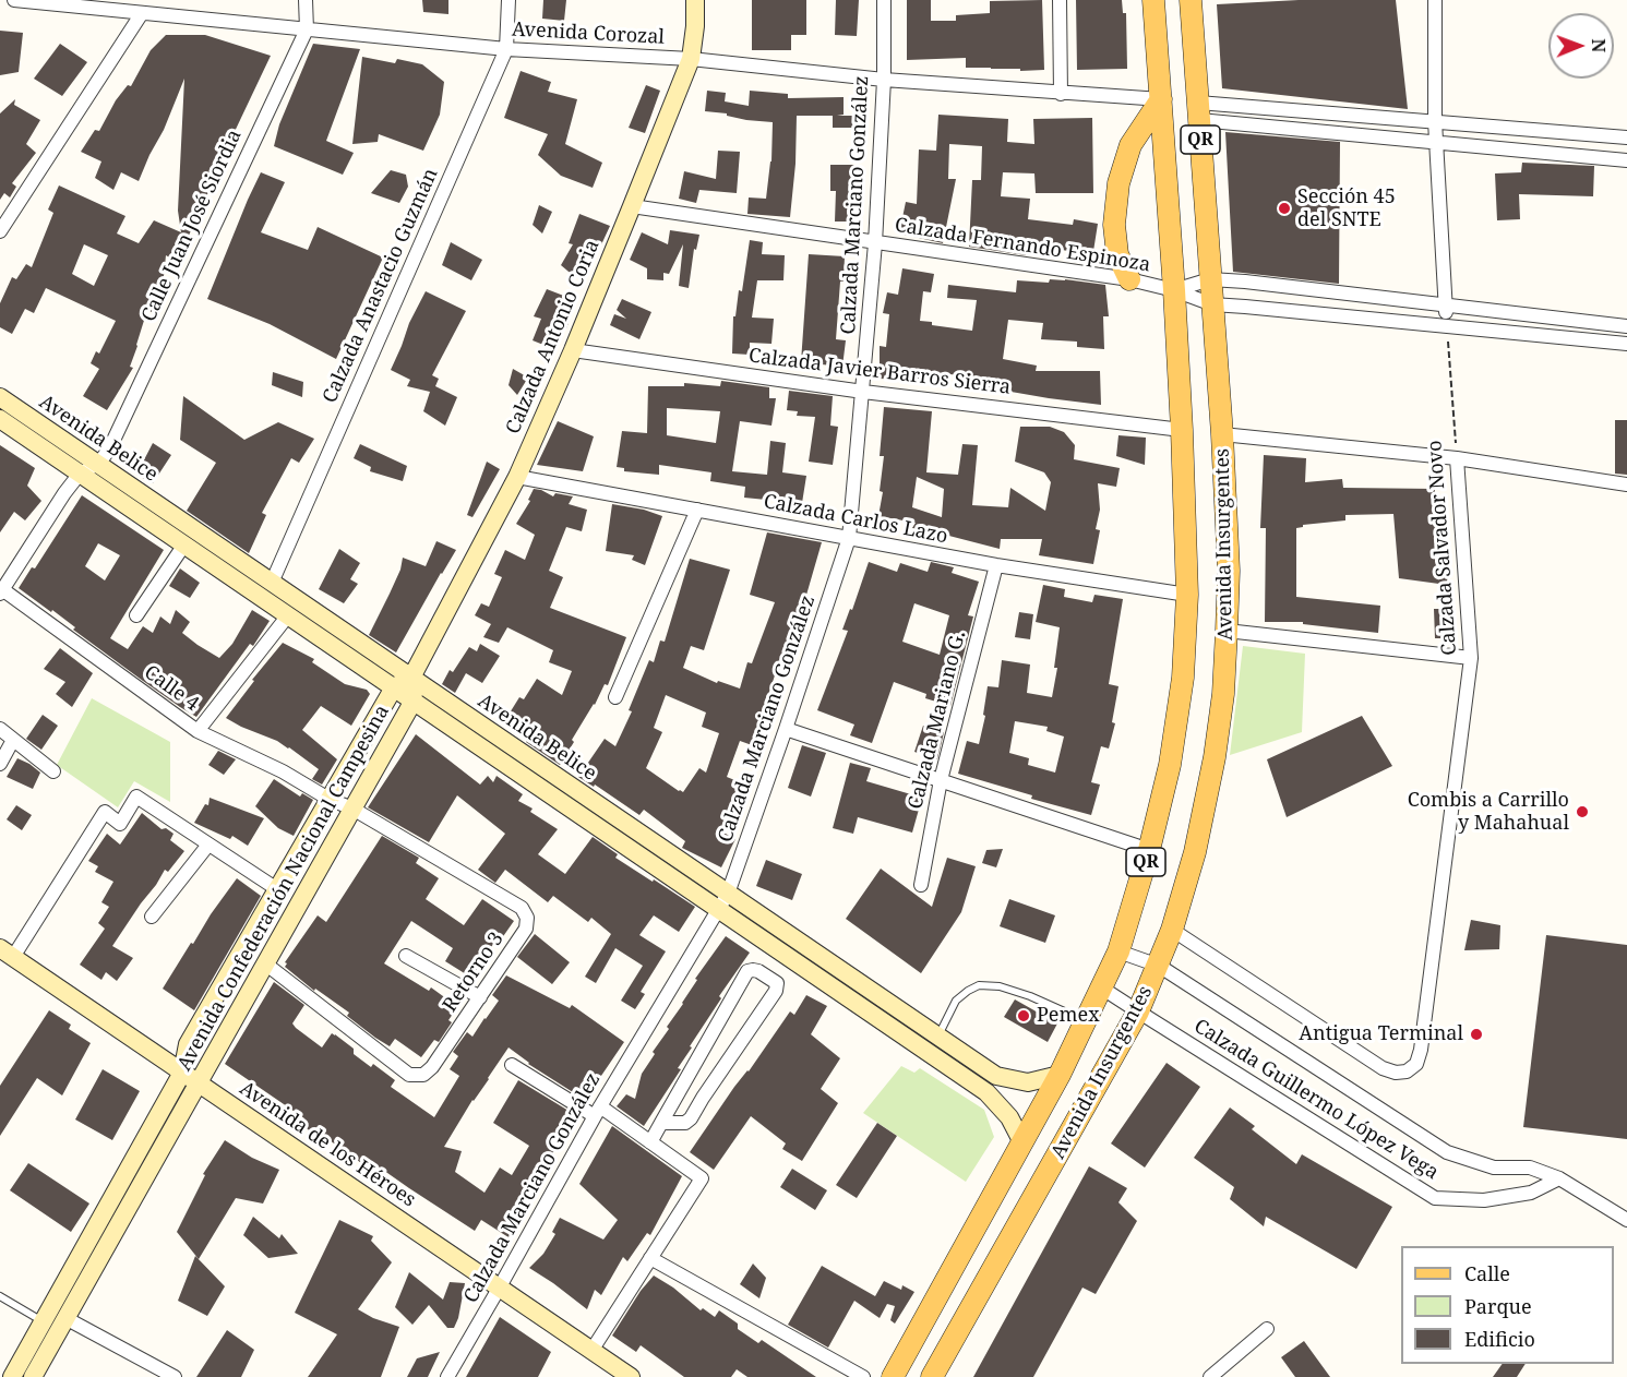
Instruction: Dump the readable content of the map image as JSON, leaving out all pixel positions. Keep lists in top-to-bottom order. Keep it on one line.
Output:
{"streets":{"main road":["QR","Avenida Insurgentes"],"street":["Avenida Corozal","Calzada Marciano González","Calle Juan José Siordia","Calzada Fernando Espinoza","Calzada Anastacio Guzmán","Calzada Antonio Coria","Calzada Javier Barros Sierra","Avenida Belice","Calzada Carlos Lazo","Calzada Salvador Novo","Calle 4","Calzada Mariano G.","Avenida Confederación Nacional Campesina","Retorno 3","Calzada Guillermo López Vega","Avenida de los Héroes"]},"crossings":[["Avenida Corozal","Calzada Marciano González"],["Avenida Corozal","Calle Juan José Siordia"],["Avenida Corozal","Calzada Anastacio Guzmán"],["Avenida Corozal","Calzada Antonio Coria"],["Avenida Corozal","Avenida Insurgentes"],["Calzada Marciano González","Calzada Fernando Espinoza"],["Calzada Marciano González","Calzada Javier Barros Sierra"],["Calzada Marciano González","Avenida Belice"],["Calzada Marciano González","Calzada Carlos Lazo"],["Calzada Marciano González","Avenida de los Héroes"],["Calle Juan José Siordia","Avenida Belice"],["Calzada Fernando Espinoza","Calzada Antonio Coria"],["Calzada Fernando Espinoza","Avenida Insurgentes"],["Calzada Fernando Espinoza","Calzada Salvador Novo"],["Calzada Anastacio Guzmán","Avenida Belice"],["Calzada Antonio Coria","Calzada Javier Barros Sierra"],["Calzada Antonio Coria","Avenida Belice"],["Calzada Antonio Coria","Calzada Carlos Lazo"],["Calzada Antonio Coria","Avenida Confederación Nacional Campesina"],["Calzada Javier Barros Sierra","Avenida Insurgentes"],["Avenida Belice","Avenida Insurgentes"],["Avenida Belice","Avenida Confederación Nacional Campesina"],["Calzada Carlos Lazo","Avenida Insurgentes"],["Calzada Carlos Lazo","Calzada Mariano G."],["Avenida Insurgentes","Calzada Salvador Novo"],["Avenida Insurgentes","Calzada Guillermo López Vega"],["Calle 4","Avenida Confederación Nacional Campesina"],["Calle 4","Retorno 3"],["Avenida Confederación Nacional Campesina","Retorno 3"],["Avenida Confederación Nacional Campesina","Avenida de los Héroes"]],"places":["Sección 45 del SNTE","Combis a Carrillo y Mahahual","Pemex","Antigua Terminal"],"legend":["Calle","Parque","Edificio"],"north":"right"}
